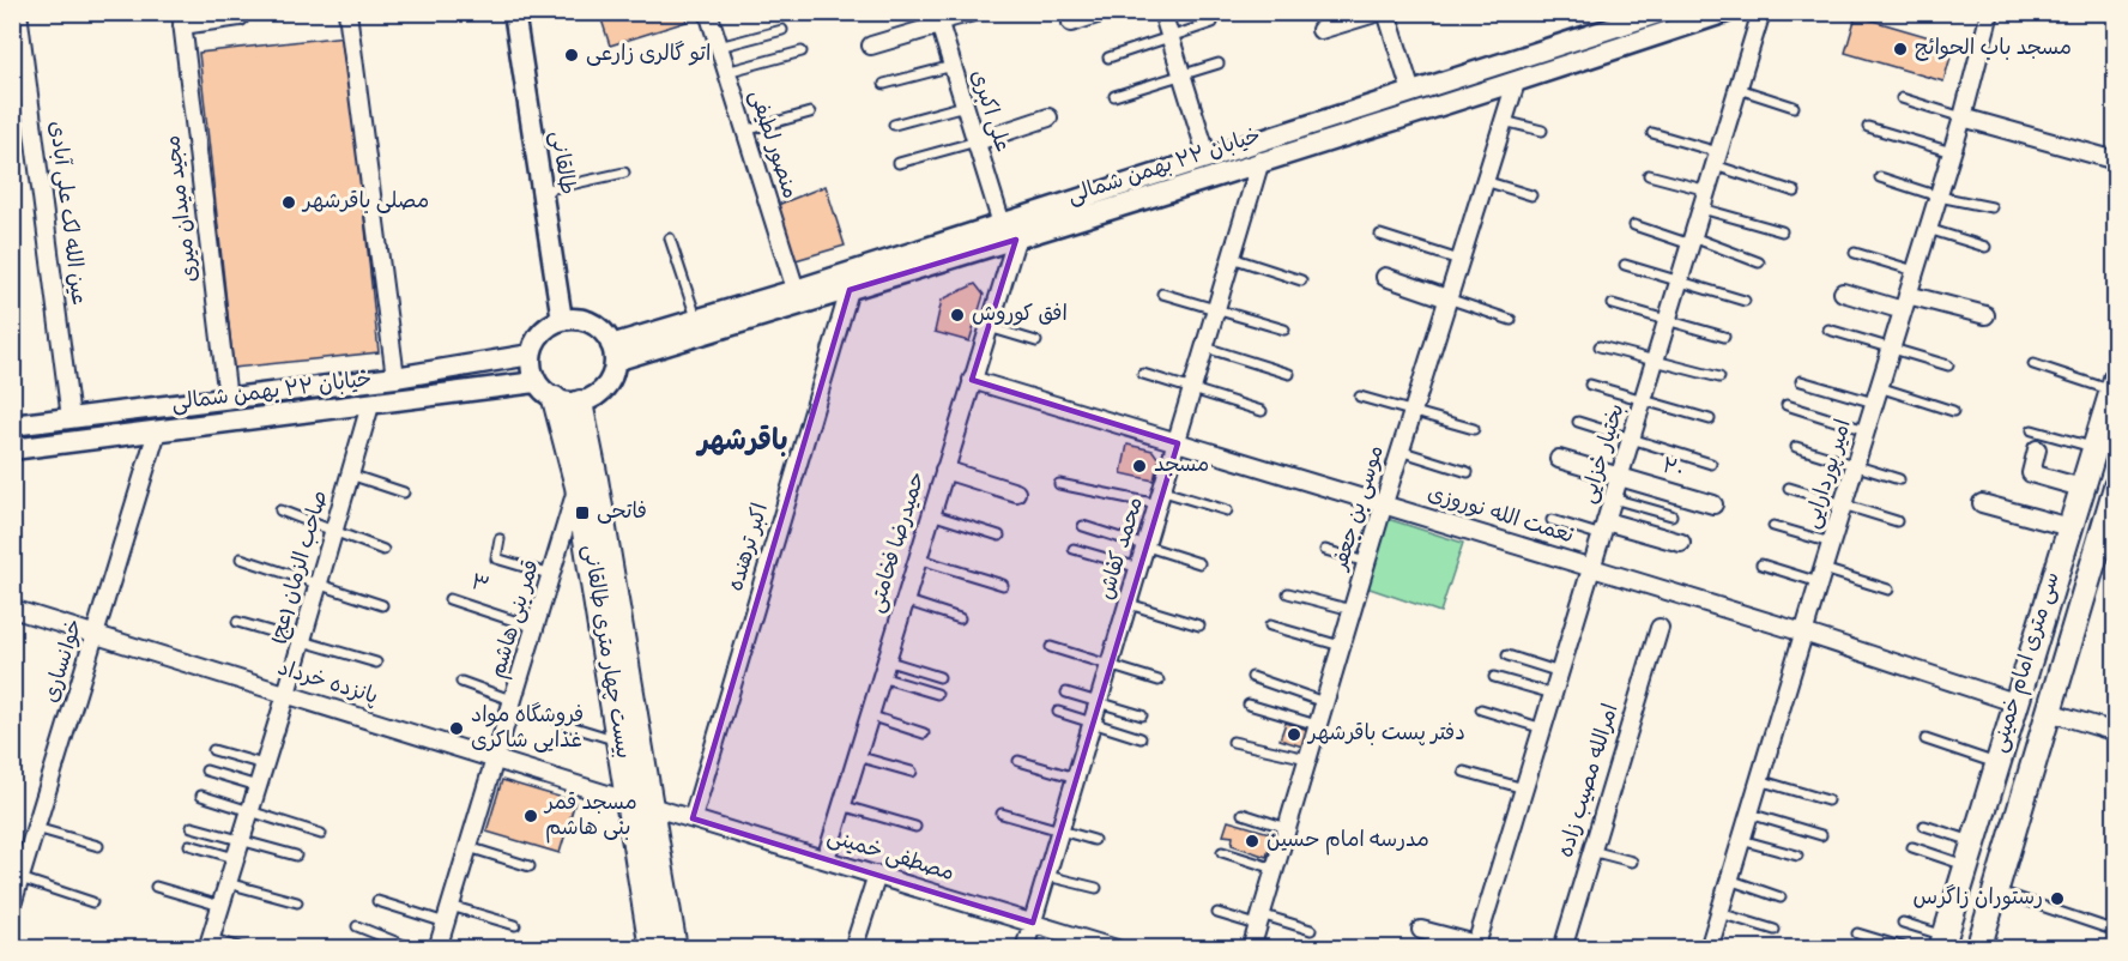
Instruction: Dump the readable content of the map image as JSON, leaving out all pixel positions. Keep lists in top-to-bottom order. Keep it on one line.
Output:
{"streets":{"main road":["بیست چهار متری طالقانی","سی متری امام خمینی"],"street":["علی اکبری","منصور لطیفی","طالقانی","خیابان ۲۲ بهمن شمالی","مجید میدان میری","عین الله لک علی آبادی","بختیار خزایی","۲۰","امیر پوردارایی","موسی بن جعفر","نعمت الله نوروزی","حمیدرضا فخامتی","اکبر ترهنده","محمد کفاش","صاحب الزمان (عج)","قمر بنی هاشم","خوانساری","پانزده خرداد","امرالله مصیب زاده","مصطفی خمینی"],"lane":["۳"]},"crossings":[["علی اکبری","خیابان ۲۲ بهمن شمالی"],["منصور لطیفی","خیابان ۲۲ بهمن شمالی"],["طالقانی","خیابان ۲۲ بهمن شمالی"],["طالقانی","بیست چهار متری طالقانی"],["خیابان ۲۲ بهمن شمالی","مجید میدان میری"],["خیابان ۲۲ بهمن شمالی","عین الله لک علی آبادی"],["خیابان ۲۲ بهمن شمالی","موسی بن جعفر"],["خیابان ۲۲ بهمن شمالی","حمیدرضا فخامتی"],["خیابان ۲۲ بهمن شمالی","اکبر ترهنده"],["خیابان ۲۲ بهمن شمالی","محمد کفاش"],["خیابان ۲۲ بهمن شمالی","صاحب الزمان (عج)"],["خیابان ۲۲ بهمن شمالی","بیست چهار متری طالقانی"],["خیابان ۲۲ بهمن شمالی","خوانساری"],["بختیار خزایی","۲۰"],["بختیار خزایی","نعمت الله نوروزی"],["امیر پوردارایی","نعمت الله نوروزی"],["موسی بن جعفر","نعمت الله نوروزی"],["نعمت الله نوروزی","حمیدرضا فخامتی"],["نعمت الله نوروزی","محمد کفاش"],["نعمت الله نوروزی","سی متری امام خمینی"],["حمیدرضا فخامتی","مصطفی خمینی"],["اکبر ترهنده","مصطفی خمینی"],["محمد کفاش","مصطفی خمینی"],["صاحب الزمان (عج)","پانزده خرداد"],["۳","قمر بنی هاشم"],["قمر بنی هاشم","بیست چهار متری طالقانی"],["قمر بنی هاشم","پانزده خرداد"],["بیست چهار متری طالقانی","پانزده خرداد"],["بیست چهار متری طالقانی","مصطفی خمینی"],["خوانساری","پانزده خرداد"],["پانزده خرداد","مصطفی خمینی"]],"districts":["باقرشهر"],"places":{"other":["مسجد باب الحوائج","اتو گالری زارعی","مصلی باقرشهر","افق کوروش","مسجد","فروشگاه مواد غذایی شاکری","دفتر پست باقرشهر","مسجد قمر بنی هاشم","مدرسه امام حسین","رستوران زاگرس"],"transit":["فاتحی"]}}
